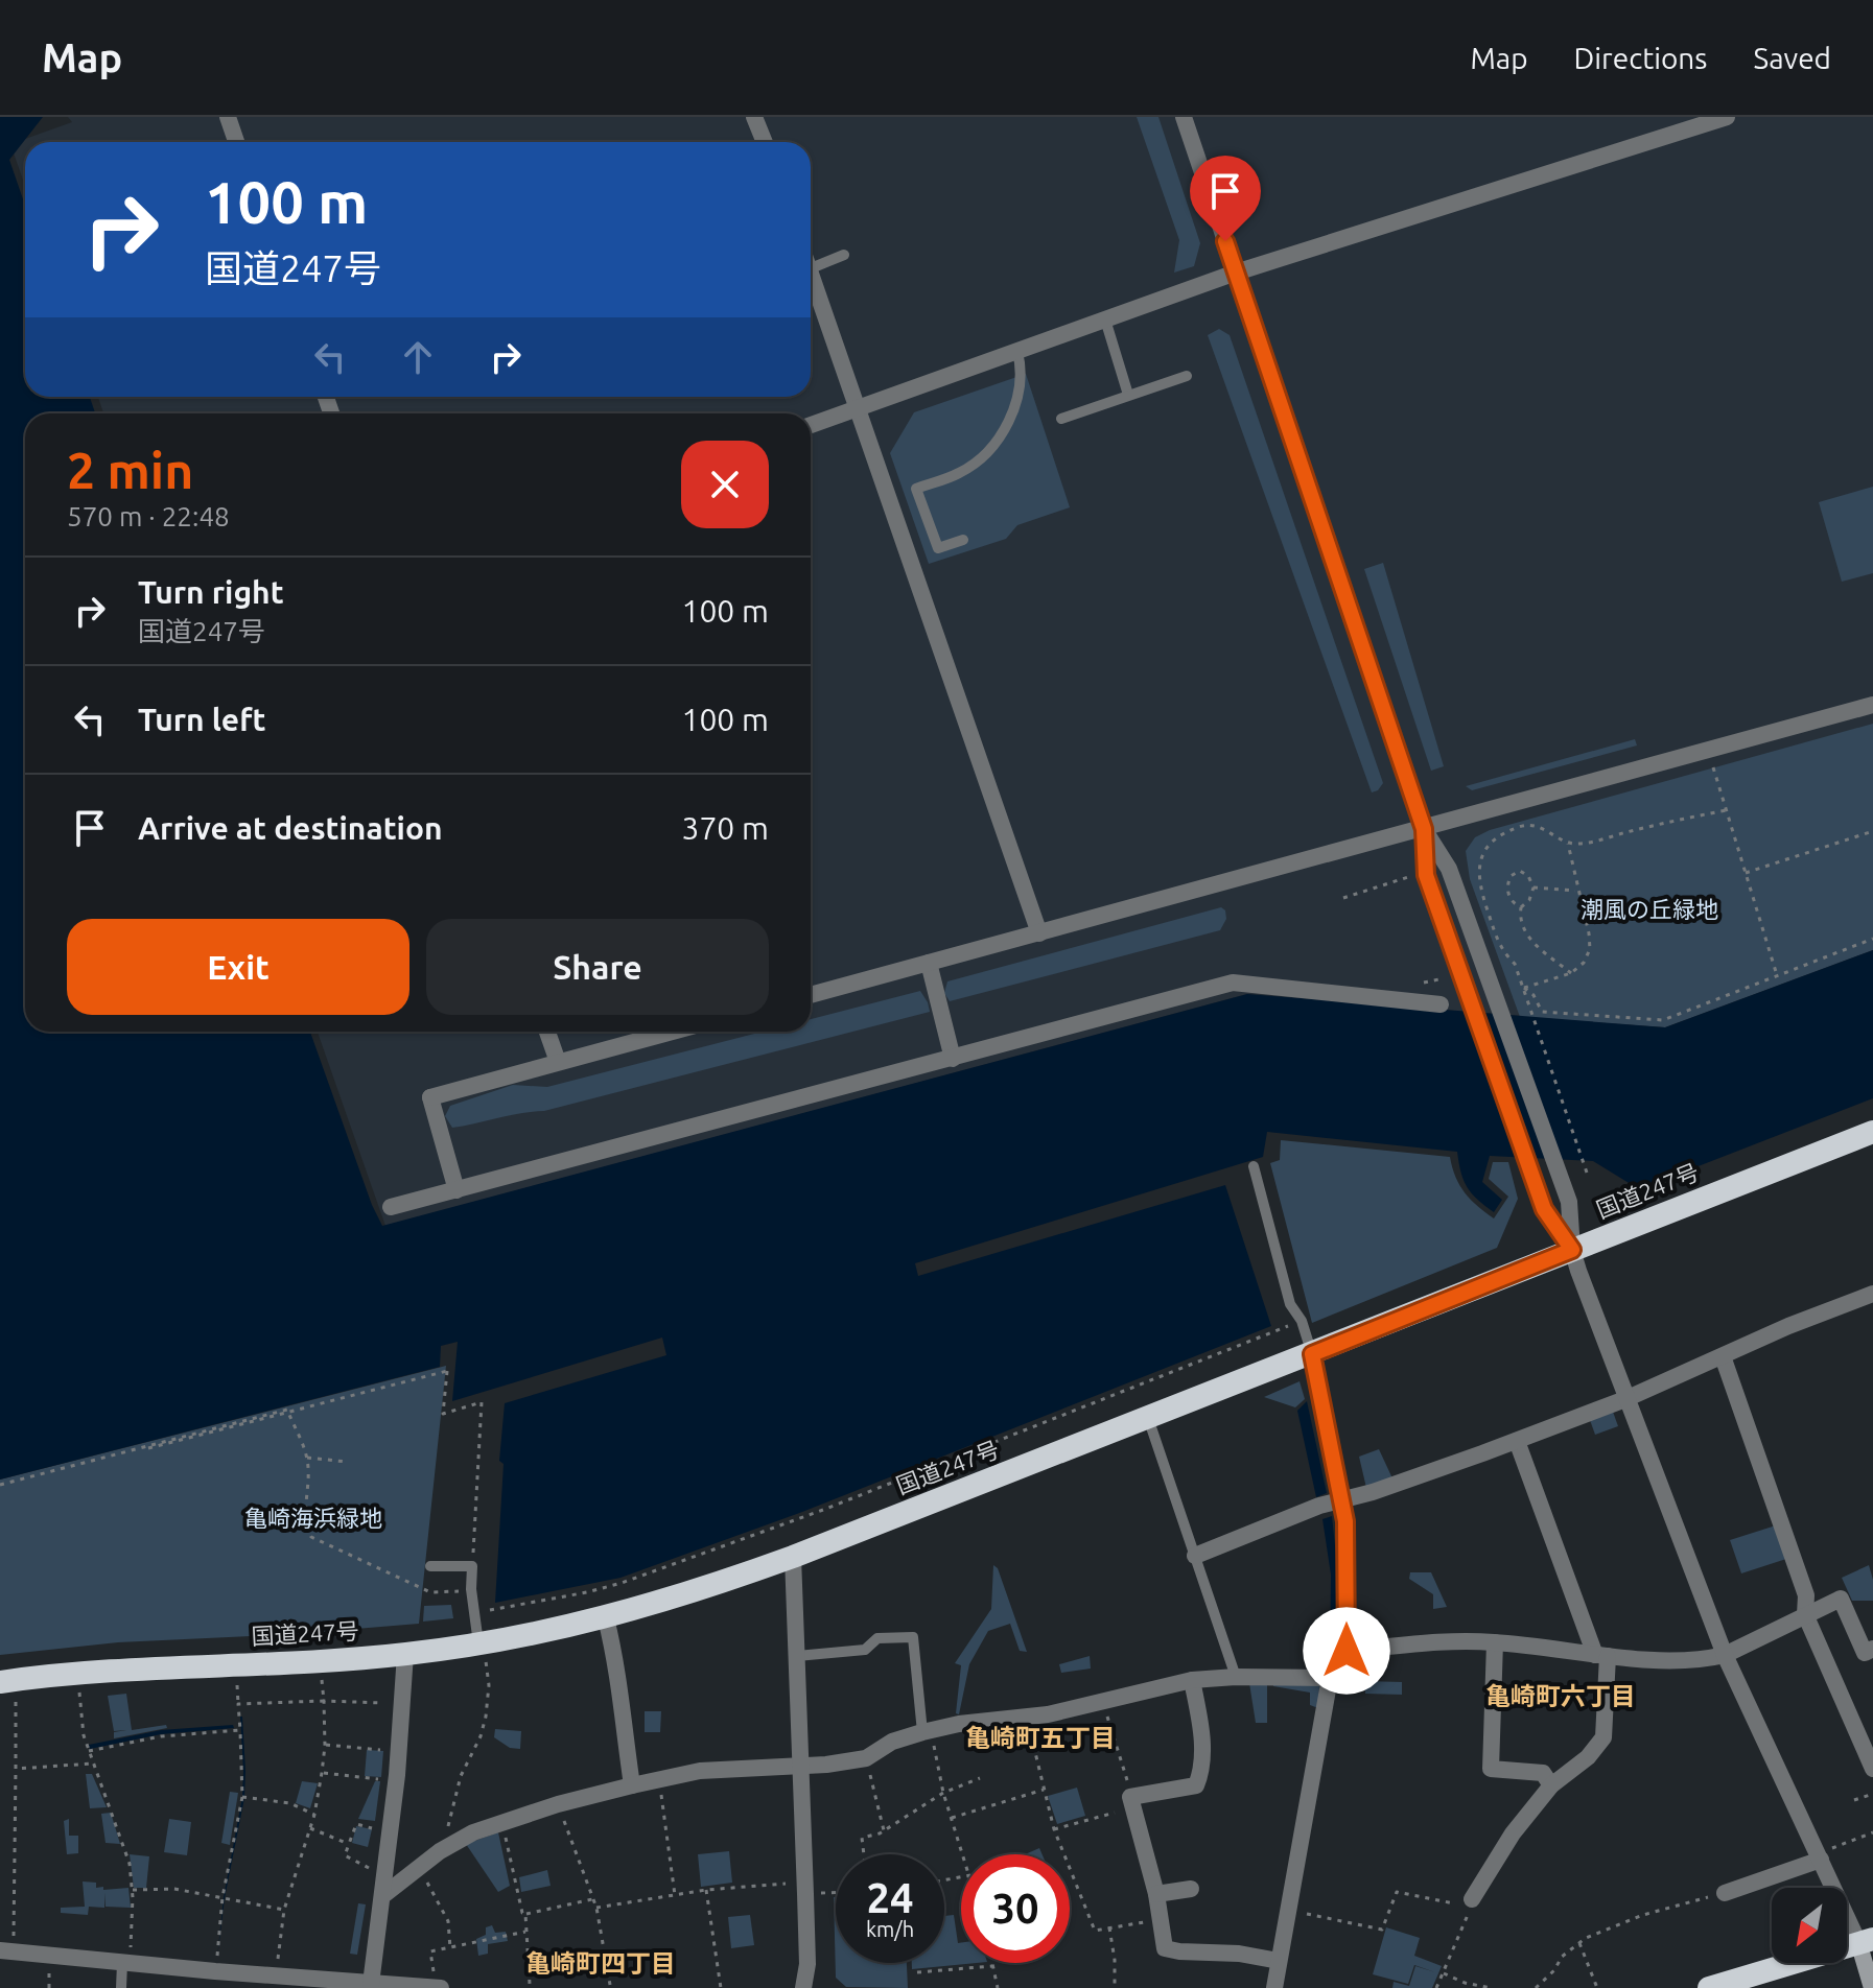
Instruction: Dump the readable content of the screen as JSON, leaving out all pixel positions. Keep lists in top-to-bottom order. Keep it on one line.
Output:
{"streets":{"highway":["国道247号"]},"districts":["亀崎町六丁目","亀崎町五丁目","亀崎町四丁目"],"parks":["潮風の丘緑地","亀崎海浜緑地"],"north":"bottom left","page":{"header":"Map","nav":["Map","Directions","Saved"],"turn":["100 m","国道247号"],"heading":["2 min","570 m · 22:48"],"list":[{"name":"Turn right","note":"国道247号","value":"100 m"},{"name":"Turn left","value":"100 m"},{"name":"Arrive at destination","value":"370 m"}],"buttons":["Exit","Share"],"speed":"24 km/h","limit":"30"}}
